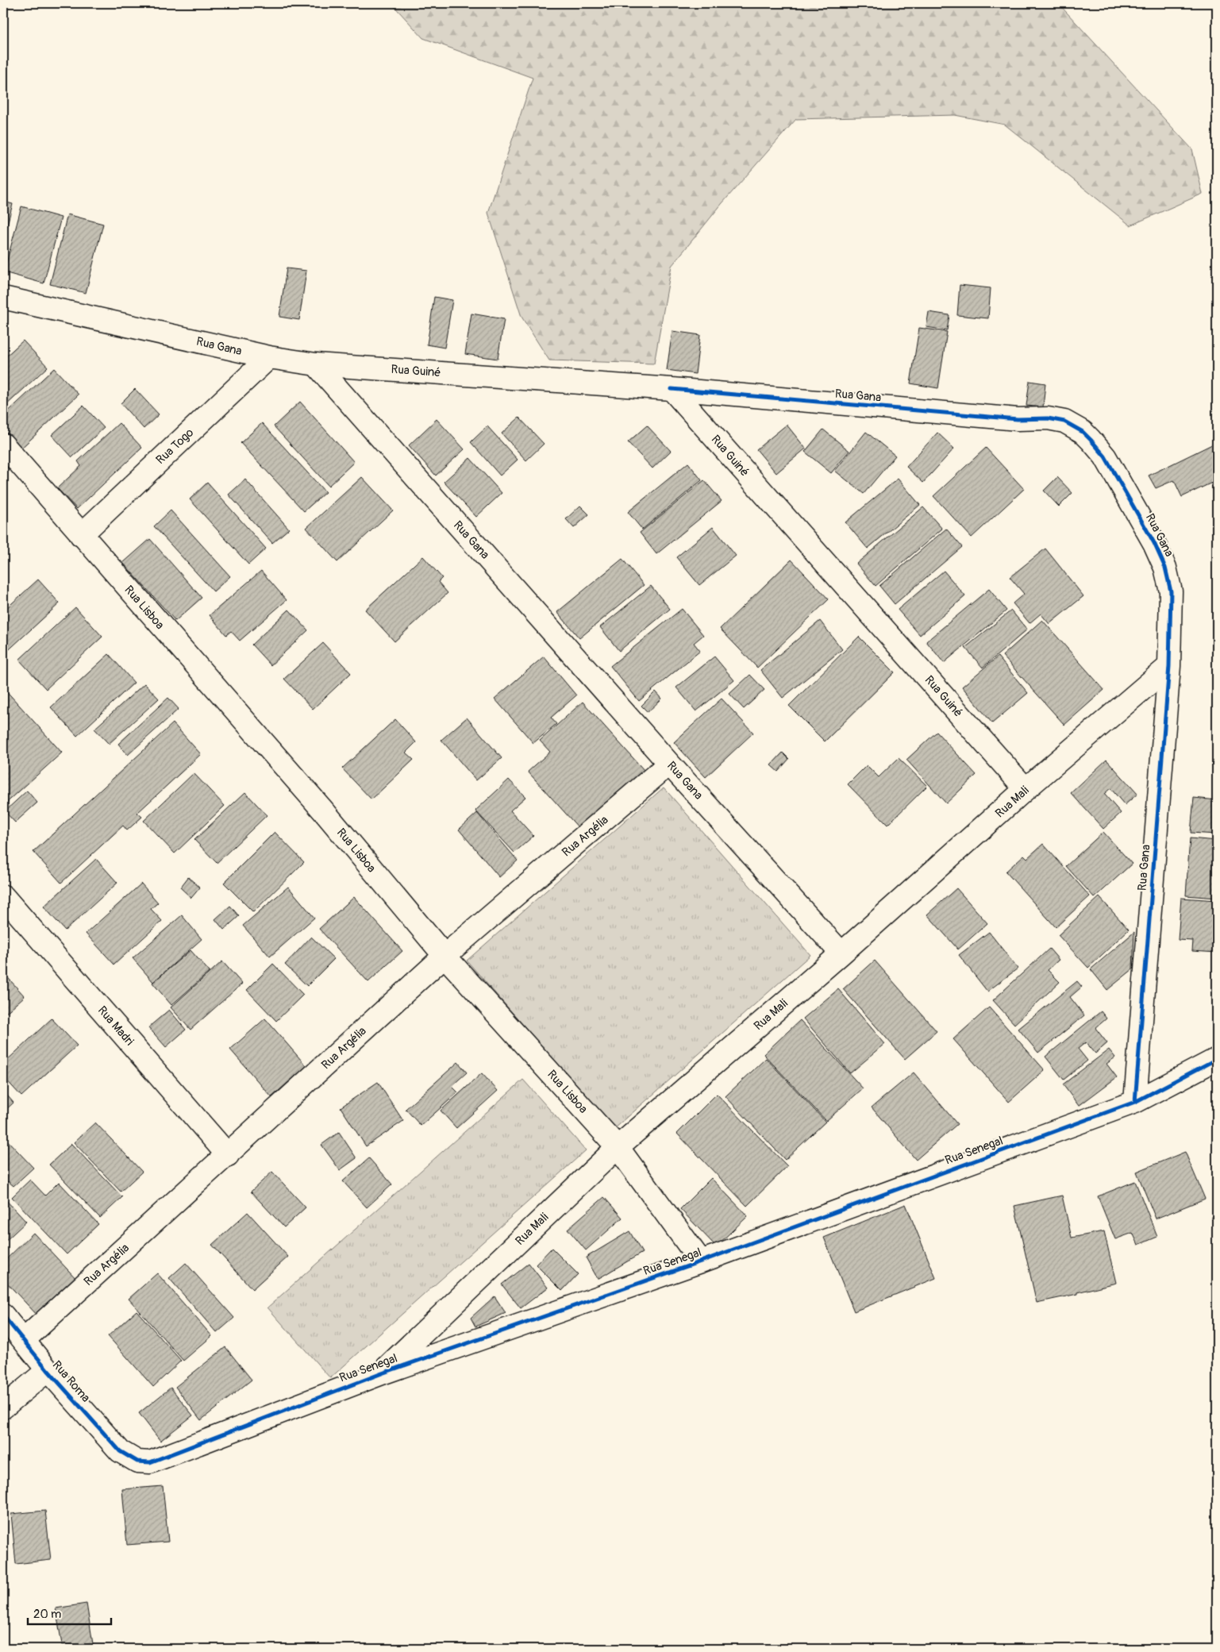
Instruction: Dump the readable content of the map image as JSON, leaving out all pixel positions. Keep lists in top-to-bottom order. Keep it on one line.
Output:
{"streets":{"street":["Rua Gana","Rua Guiné","Rua Togo","Rua Lisboa","Rua Mali","Rua Argélia","Rua Madri","Rua Senegal","Rua Roma"]},"crossings":[["Rua Gana","Rua Guiné"],["Rua Gana","Rua Togo"],["Rua Gana","Rua Mali"],["Rua Gana","Rua Argélia"],["Rua Gana","Rua Senegal"],["Rua Guiné","Rua Mali"],["Rua Togo","Rua Lisboa"],["Rua Lisboa","Rua Mali"],["Rua Lisboa","Rua Argélia"],["Rua Lisboa","Rua Senegal"],["Rua Mali","Rua Senegal"],["Rua Argélia","Rua Madri"],["Rua Argélia","Rua Roma"],["Rua Senegal","Rua Roma"]],"scale_bar":"20 m"}
